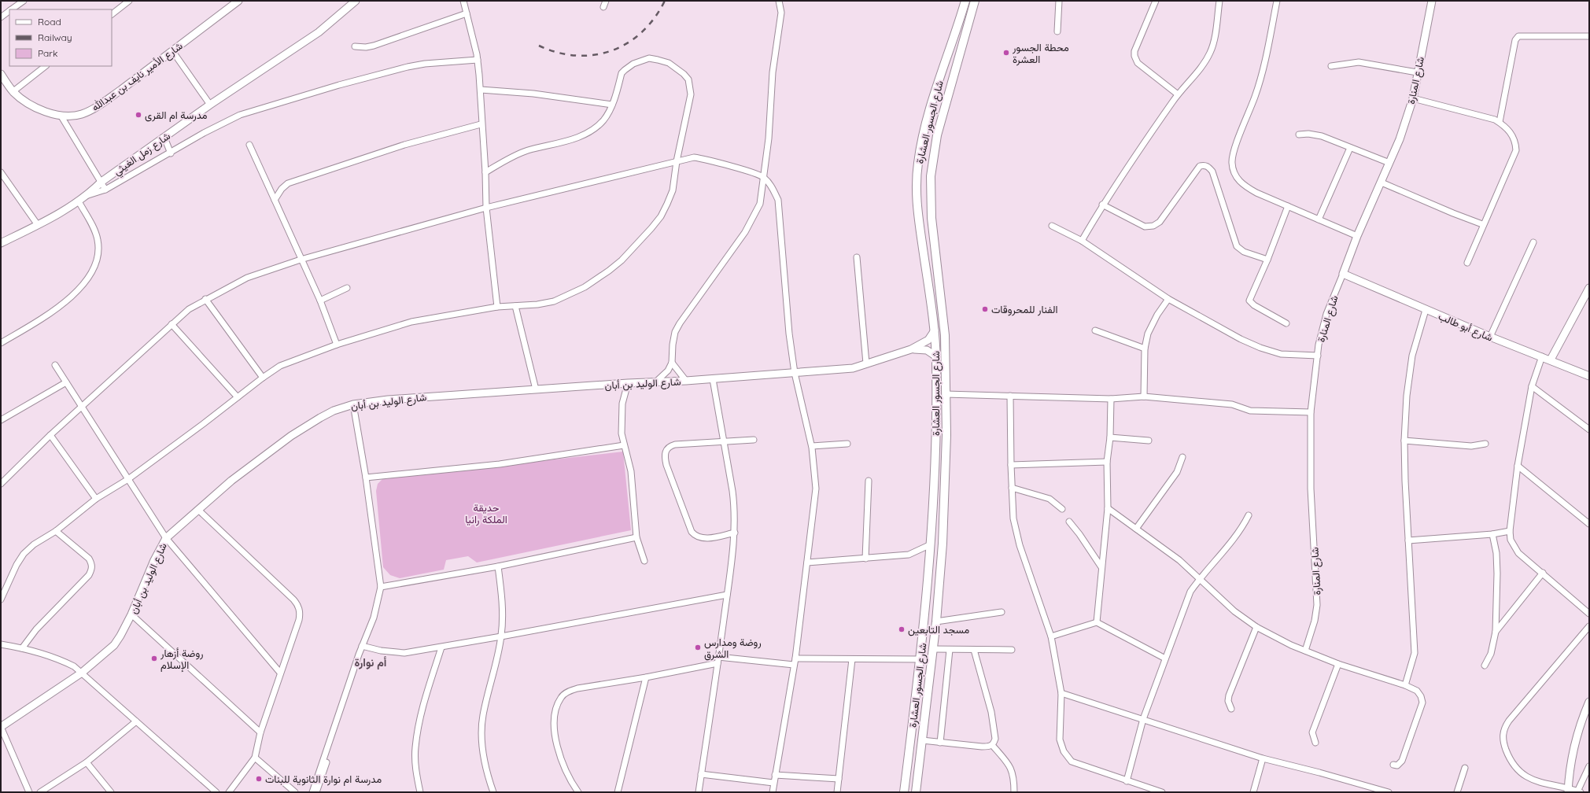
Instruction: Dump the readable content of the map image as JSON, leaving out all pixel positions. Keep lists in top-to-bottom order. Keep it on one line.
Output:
{"streets":{"main road":["شارع الجسور العشارة"],"street":["شارع الأمير نايف بن عبدالله","شارع المنارة","شارع زمل الغيثي","شارع أبو طالب","شارع الوليد بن أبان"]},"crossings":[["شارع المنارة","شارع أبو طالب"],["شارع الجسور العشارة","شارع الوليد بن أبان"]],"districts":["أم نوارة"],"parks":["حديقة الملكة رانيا"],"places":["محطة الجسور العشرة","مدرسة ام القرى","الفنار للمحروقات","مسجد التابعين","روضة ومدارس الشرق","روضة أزهار الإسلام","مدرسة ام نوارة الثانوية للبنات"],"legend":["Road","Railway","Park"]}
